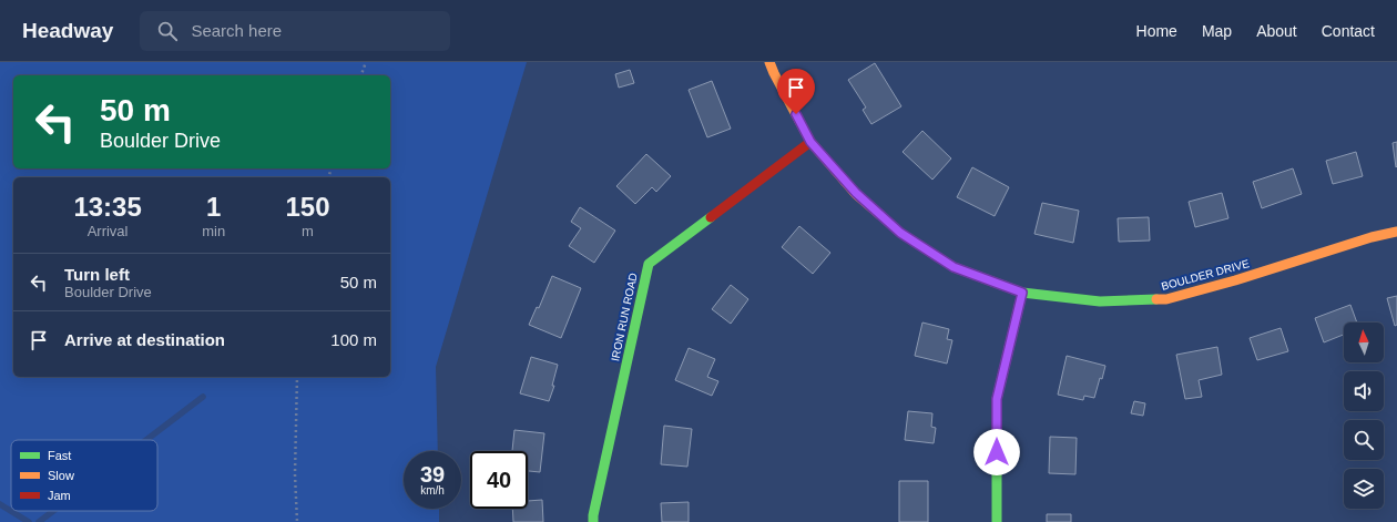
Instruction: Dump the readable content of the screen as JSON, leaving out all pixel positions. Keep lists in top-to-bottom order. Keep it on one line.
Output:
{"streets":{"street":["BOULDER DRIVE","IRON RUN ROAD"]},"crossings":[["BOULDER DRIVE","IRON RUN ROAD"]],"legend":["Fast","Slow","Jam"],"north":"top","page":{"header":"Headway","search":"Search here","nav":["Home","Map","About","Contact"],"turn":["50 m","Boulder Drive"],"eta":["13:35","Arrival","1","min","150","m"],"list":[{"name":"Turn left","note":"Boulder Drive","value":"50 m"},{"name":"Arrive at destination","value":"100 m"}],"speed":"39 km/h","limit":"40"}}
